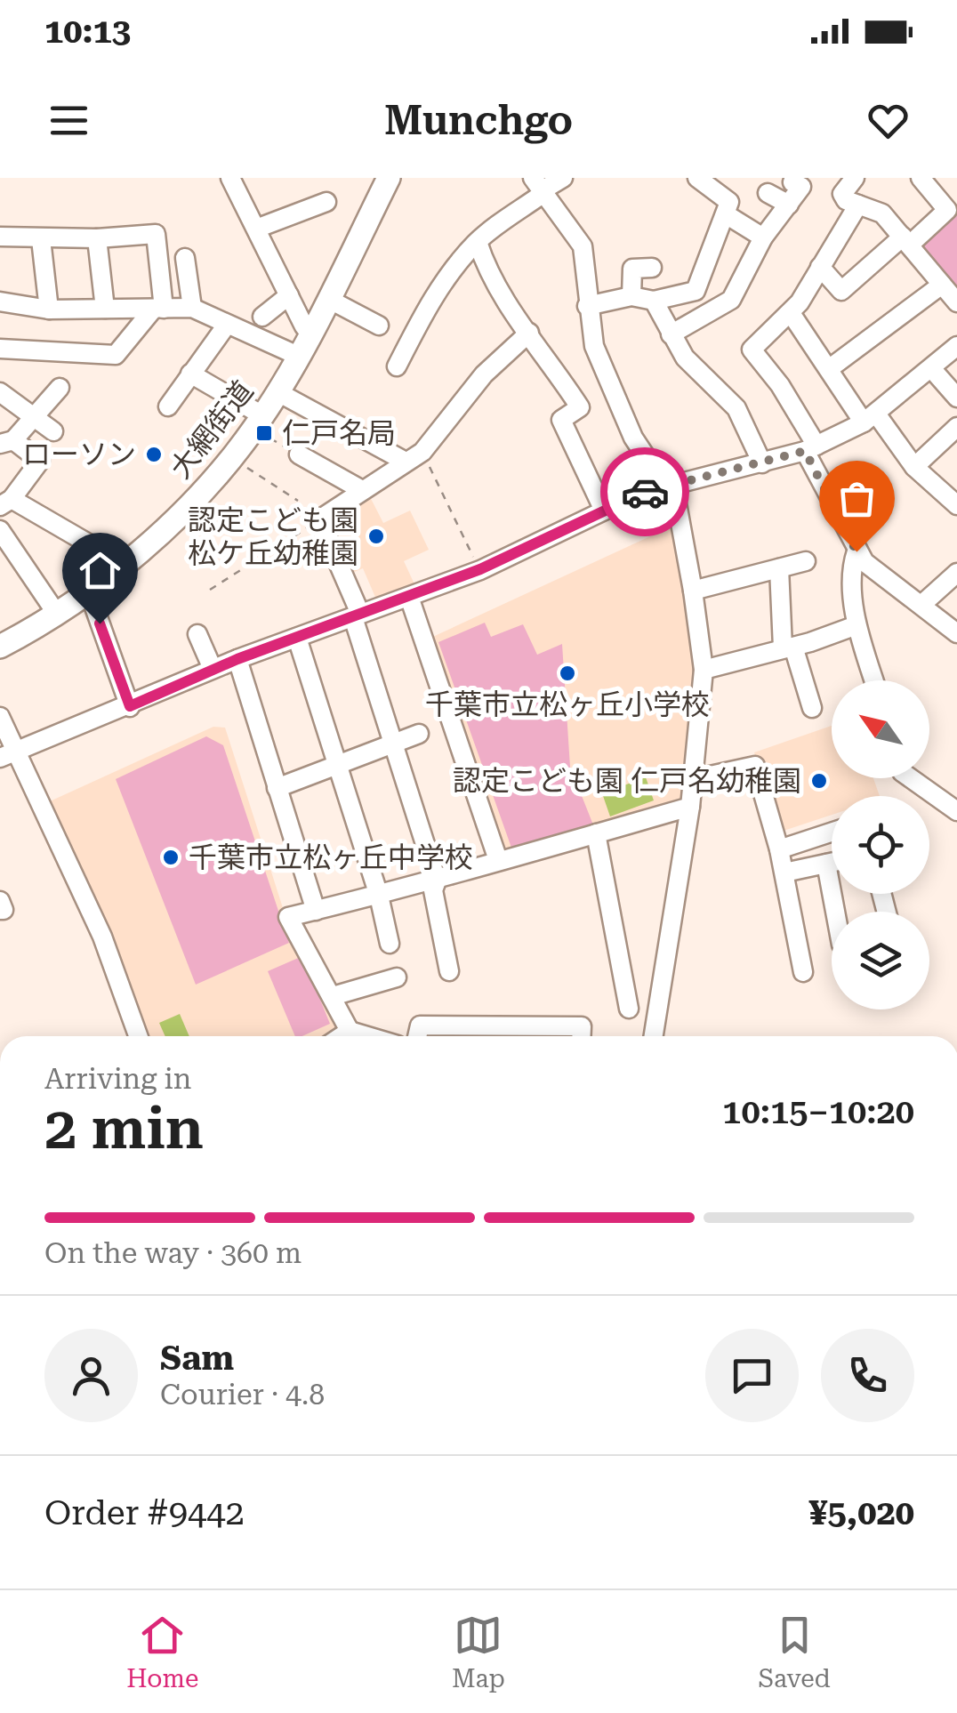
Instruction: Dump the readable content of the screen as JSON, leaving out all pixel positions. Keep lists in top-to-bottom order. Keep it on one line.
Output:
{"streets":{"main road":["大網街道"]},"places":{"transit":["仁戸名局"],"other":["ローソン","認定こども園 松ケ丘幼稚園","千葉市立松ヶ丘小学校","認定こども園 仁戸名幼稚園","千葉市立松ヶ丘中学校"]},"north":"top left","page":{"status":"10:13","header":"Munchgo","heading":["2 min","Arriving in","10:15–10:20"],"panel":["Sam","Courier · 4.8","Order #9442","¥5,020"],"bar":"On the way · 360 m","tabs":["Home","Map","Saved"]}}
